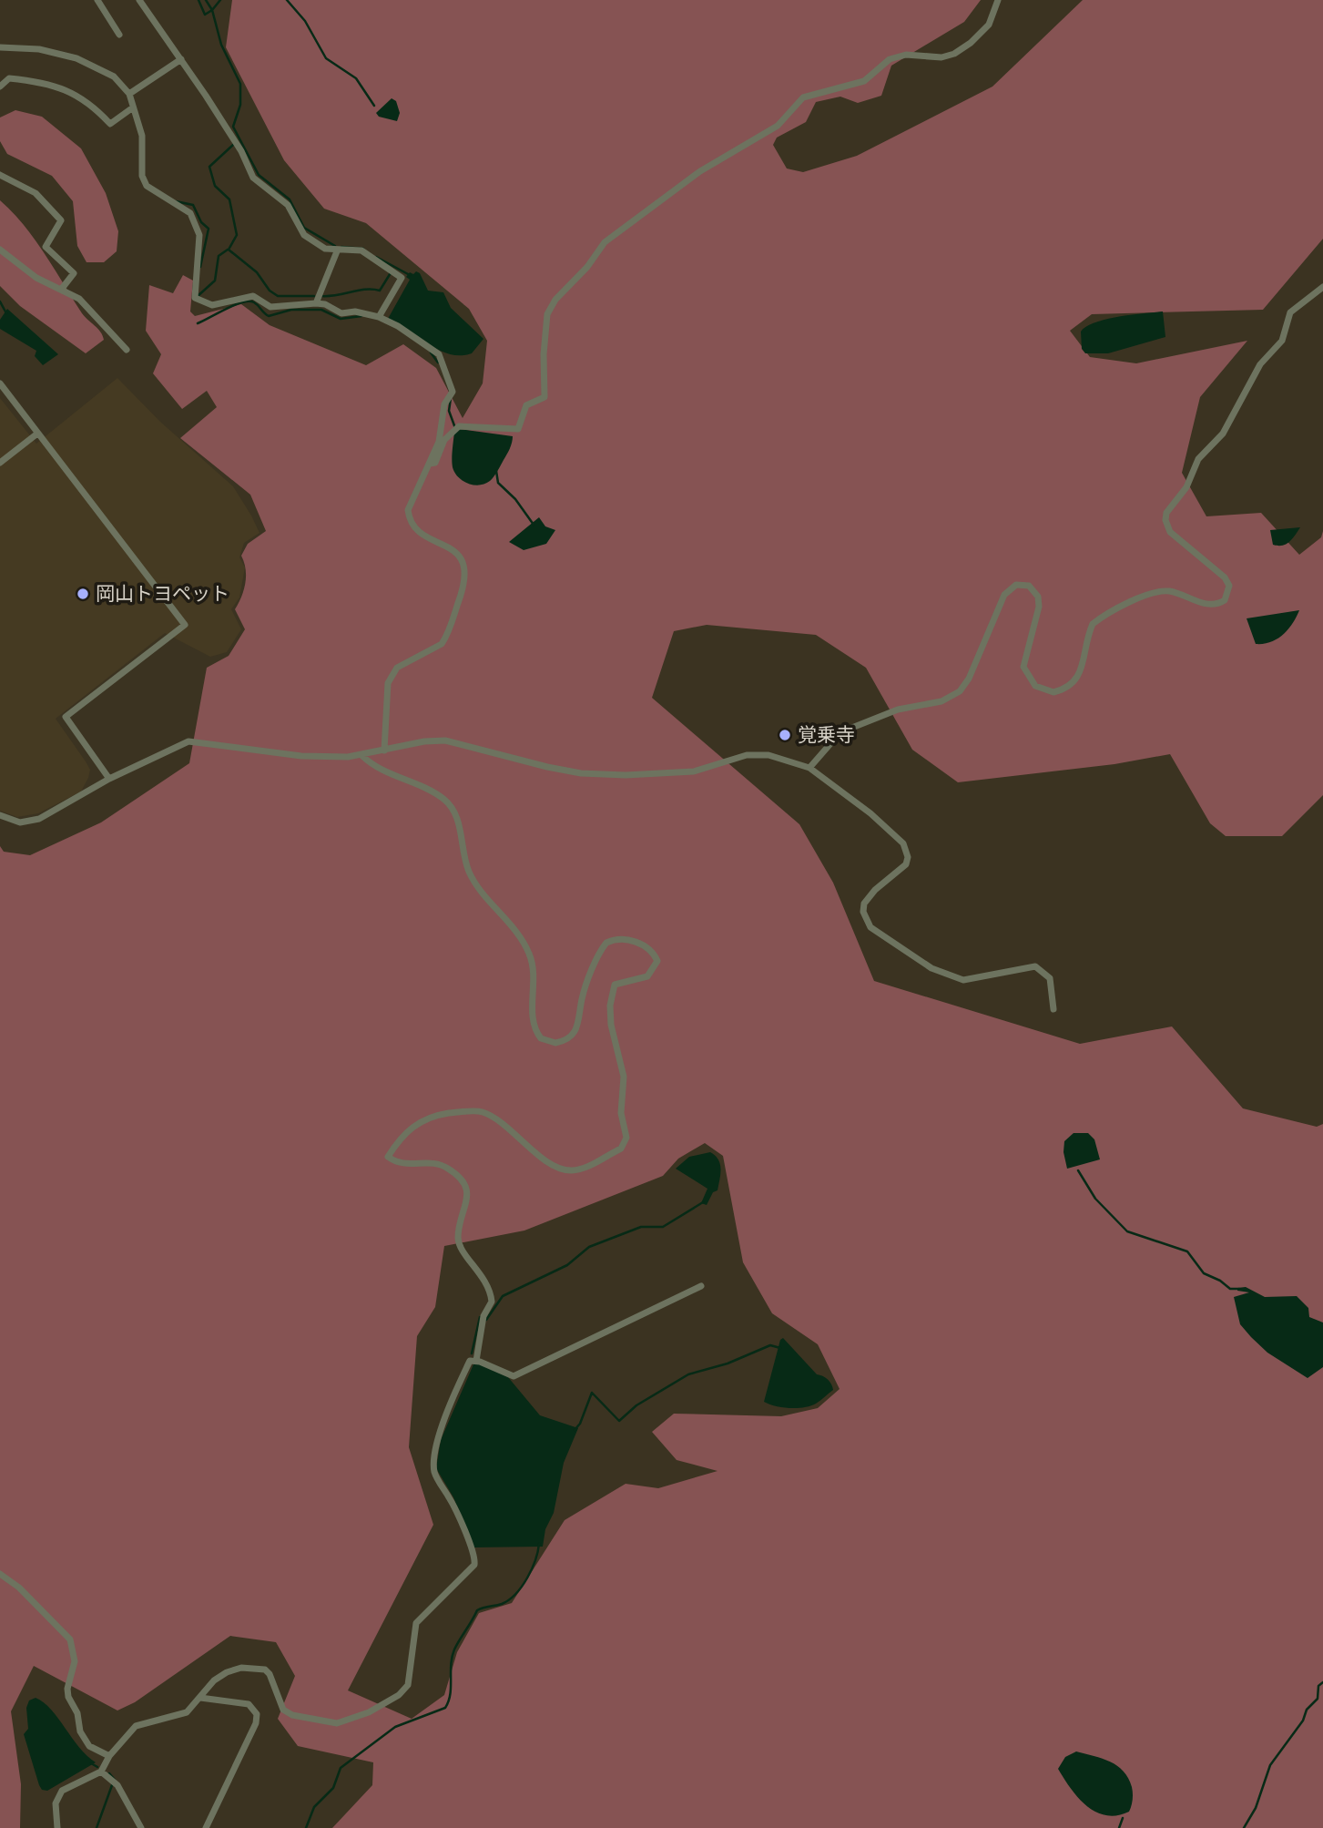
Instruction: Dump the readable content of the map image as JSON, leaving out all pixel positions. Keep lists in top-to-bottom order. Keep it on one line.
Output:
{"places":["岡山トヨペット","覚乗寺"]}
